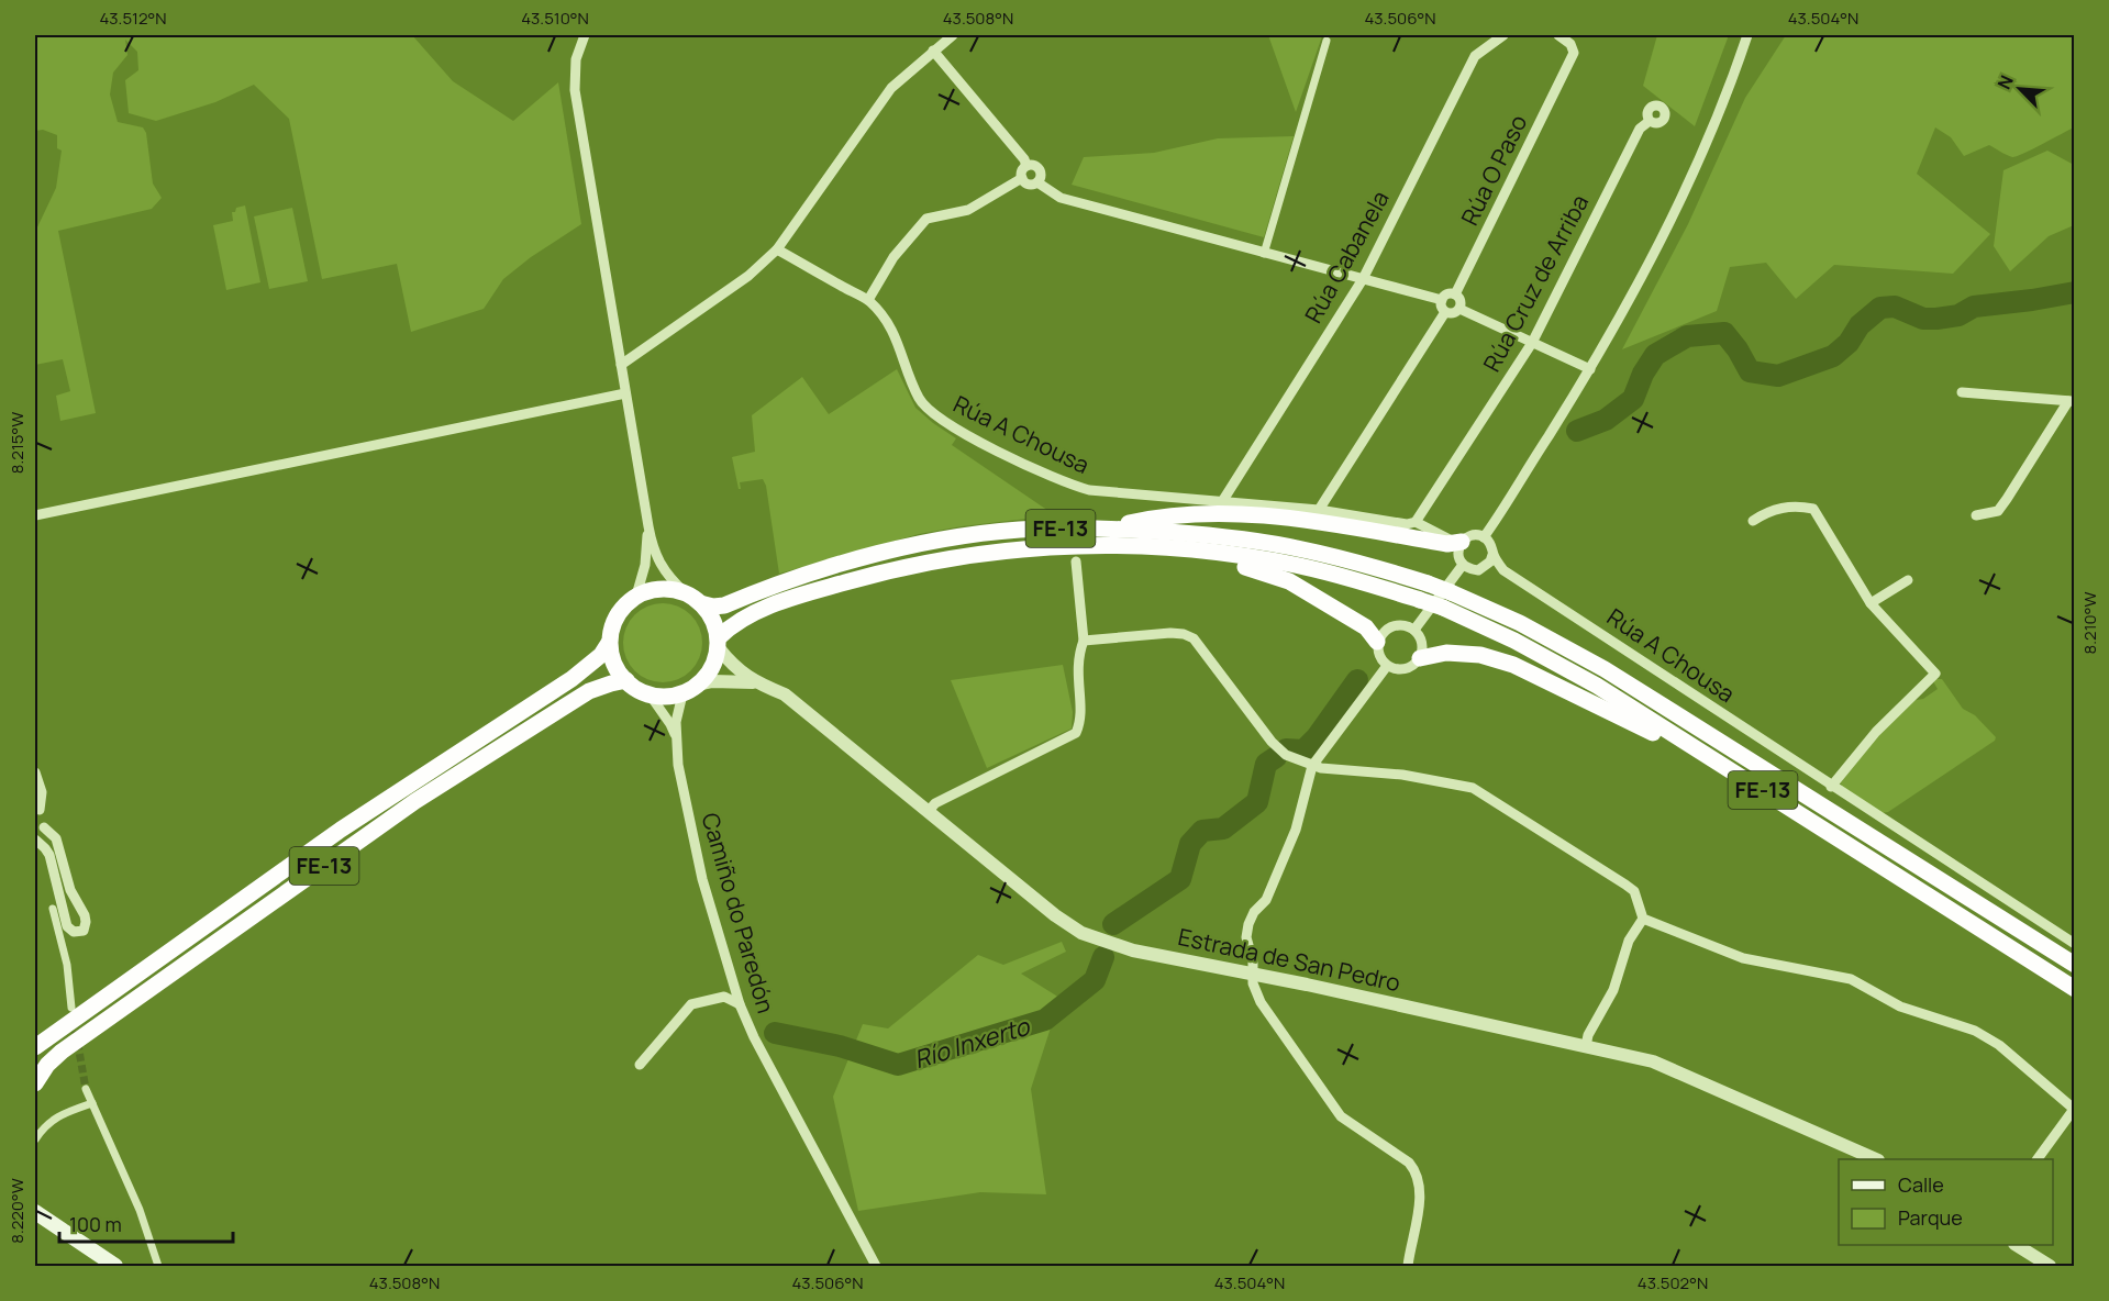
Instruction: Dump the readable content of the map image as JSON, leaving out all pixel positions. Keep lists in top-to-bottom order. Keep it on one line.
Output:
{"streets":{"highway":["FE-13"],"street":["Rúa O Paso","Rúa Cabanela","Rúa Cruz de Arriba","Rúa A Chousa","Camiño do Paredón","Estrada de San Pedro"]},"crossings":[["Rúa Cabanela","Rúa A Chousa"],["Rúa Cruz de Arriba","Rúa A Chousa"]],"water":["Río Inxerto"],"legend":["Calle","Parque"],"scale_bar":"100 m","north":"top left","coordinates":["43.512°N","43.510°N","43.508°N","43.506°N","43.504°N","8.215°W","8.210°W","8.220°W","43.502°N"]}
